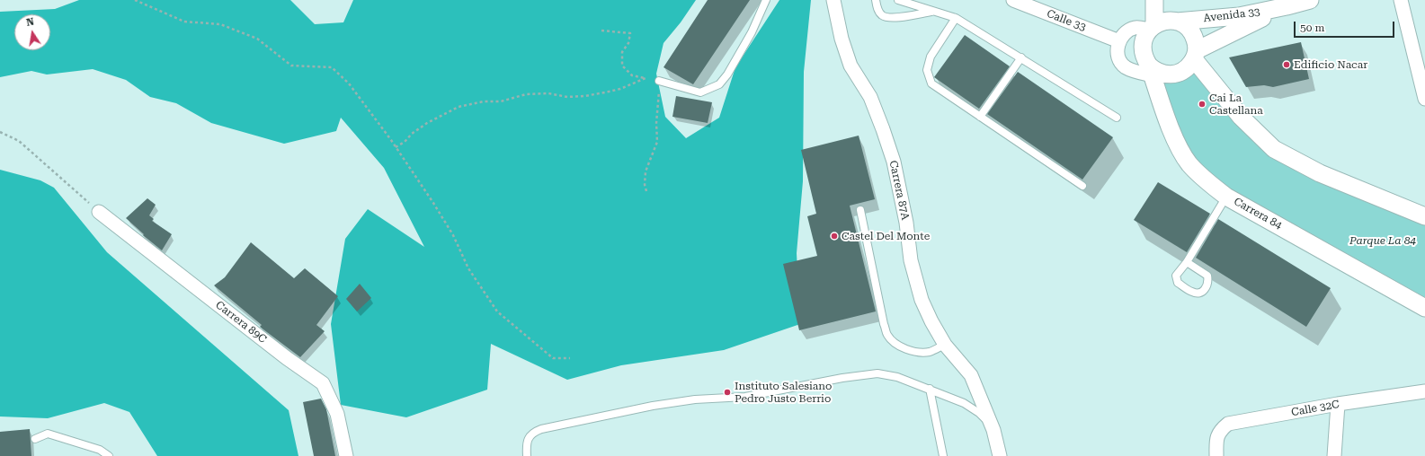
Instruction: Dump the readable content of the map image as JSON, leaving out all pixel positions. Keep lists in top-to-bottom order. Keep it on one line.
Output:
{"streets":{"street":["Avenida 33","Calle 33","Carrera 87A","Carrera 84","Carrera 89C","Calle 32C"]},"crossings":[["Avenida 33","Carrera 84"]],"parks":["Parque La 84"],"places":["Edificio Nacar","Cai La Castellana","Castel Del Monte","Instituto Salesiano Pedro Justo Berrio"],"scale_bar":"50 m","north":"top"}
